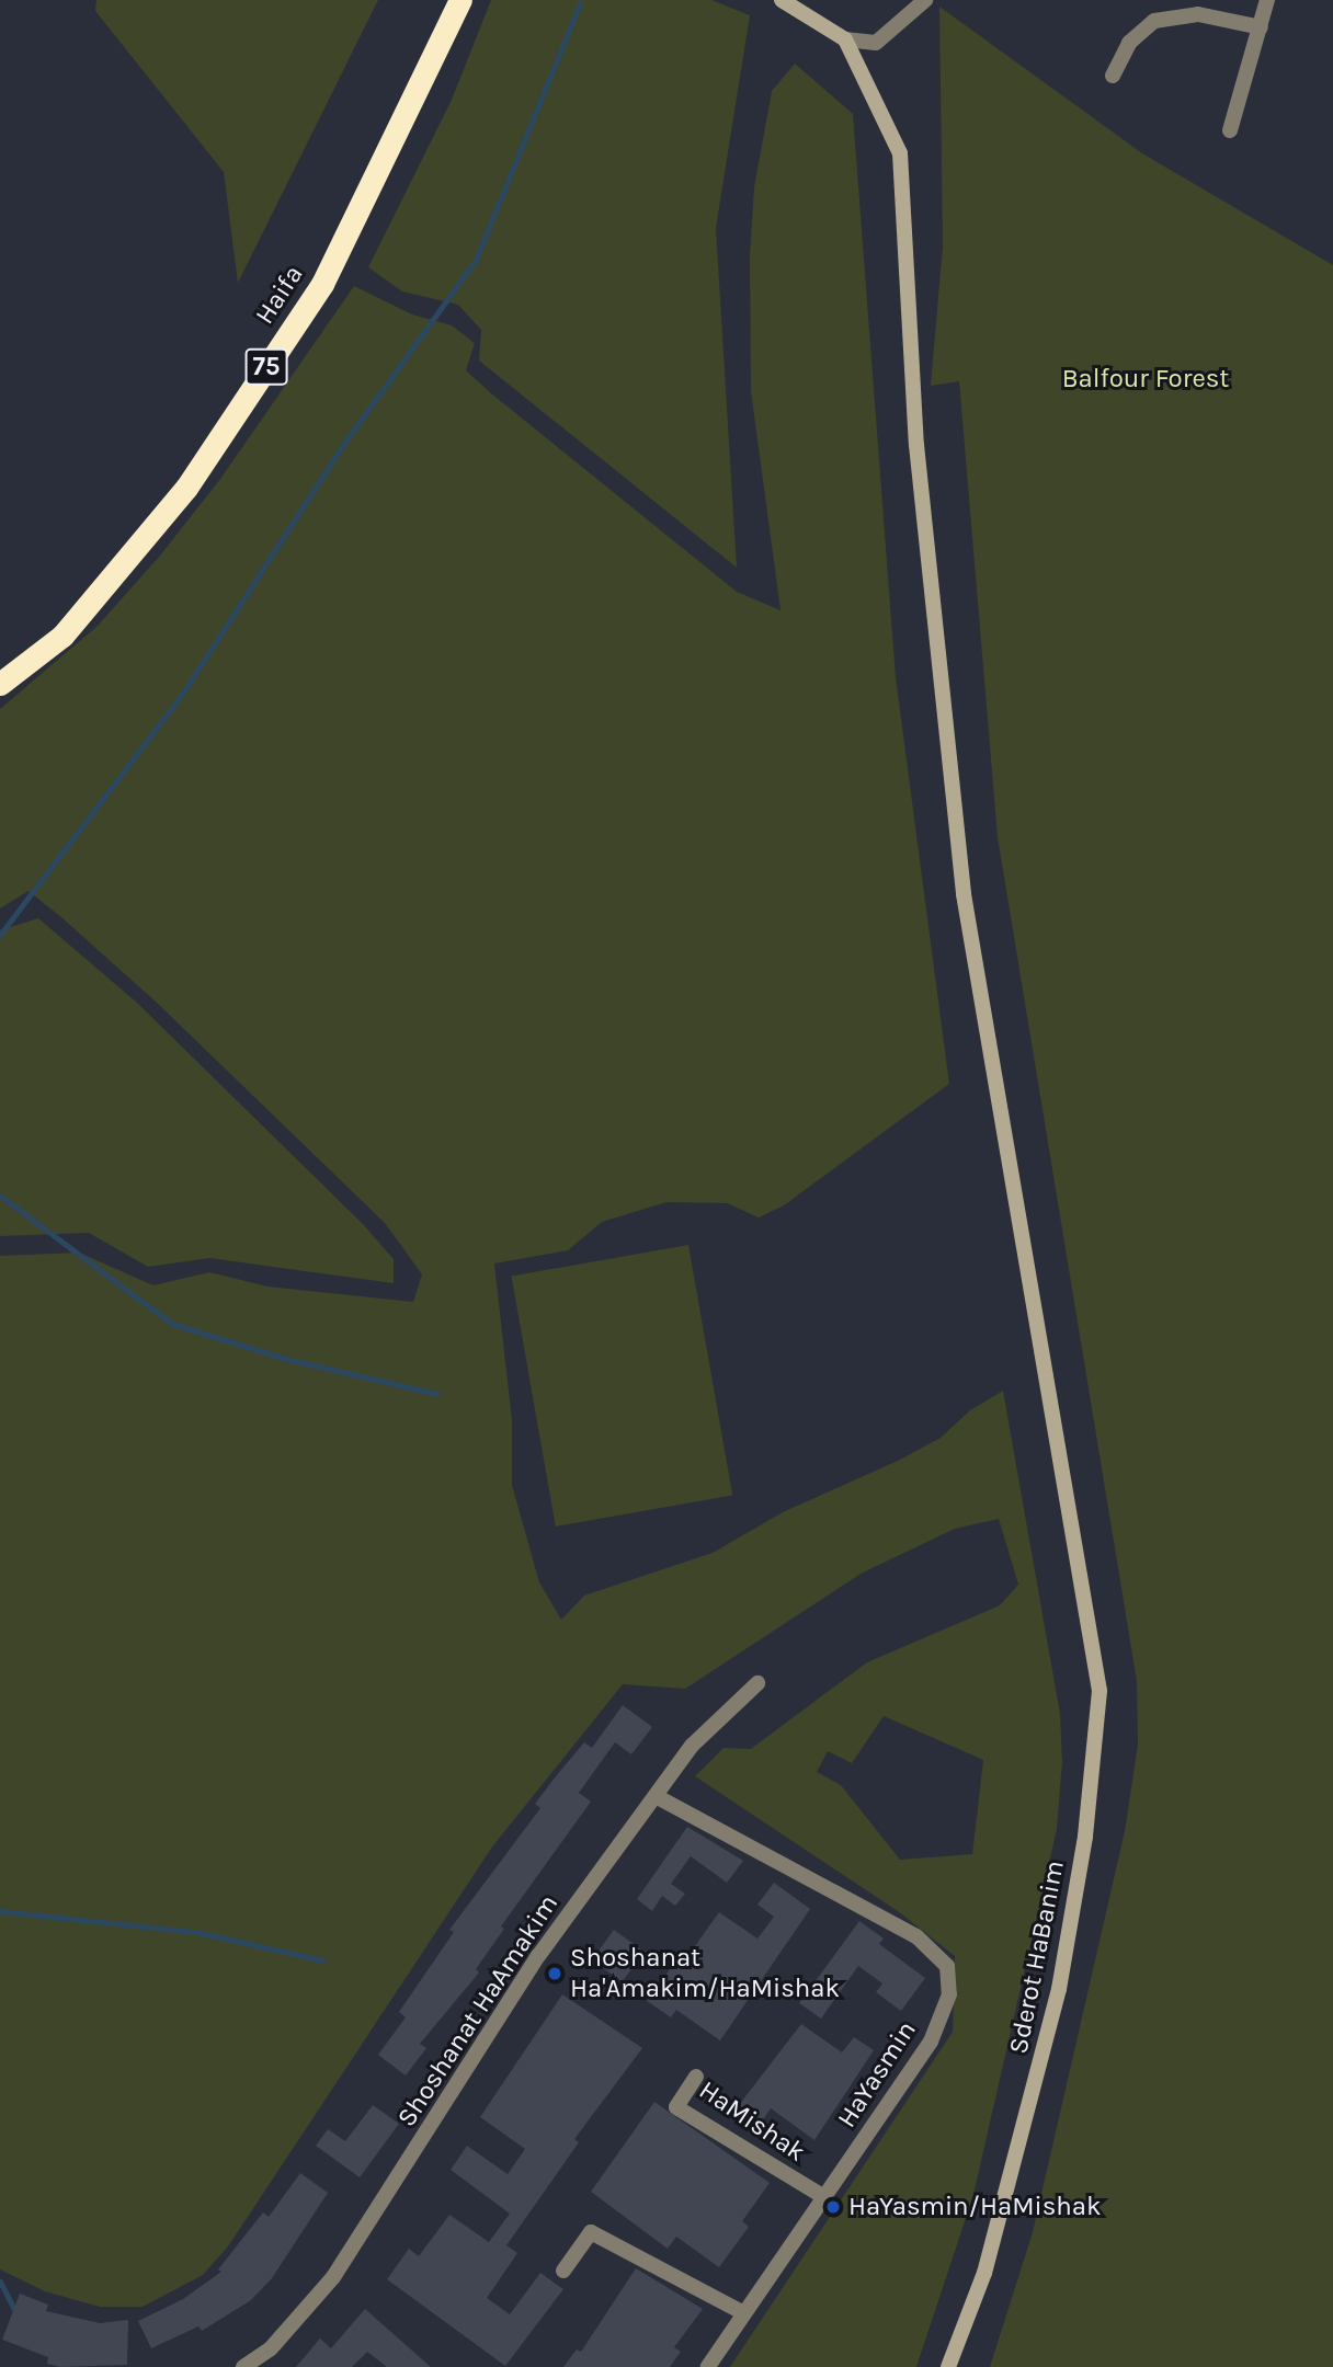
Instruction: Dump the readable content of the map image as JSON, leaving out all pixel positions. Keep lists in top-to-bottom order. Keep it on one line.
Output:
{"streets":{"highway":["Haifa","75"],"main road":["Sderot HaBanim"],"street":["Shoshanat HaAmakim","HaYasmin","HaMishak"]},"crossings":[["Shoshanat HaAmakim","HaYasmin"],["HaYasmin","HaMishak"]],"parks":["Balfour Forest"],"places":["Shoshanat Ha'Amakim/HaMishak","HaYasmin/HaMishak"]}
